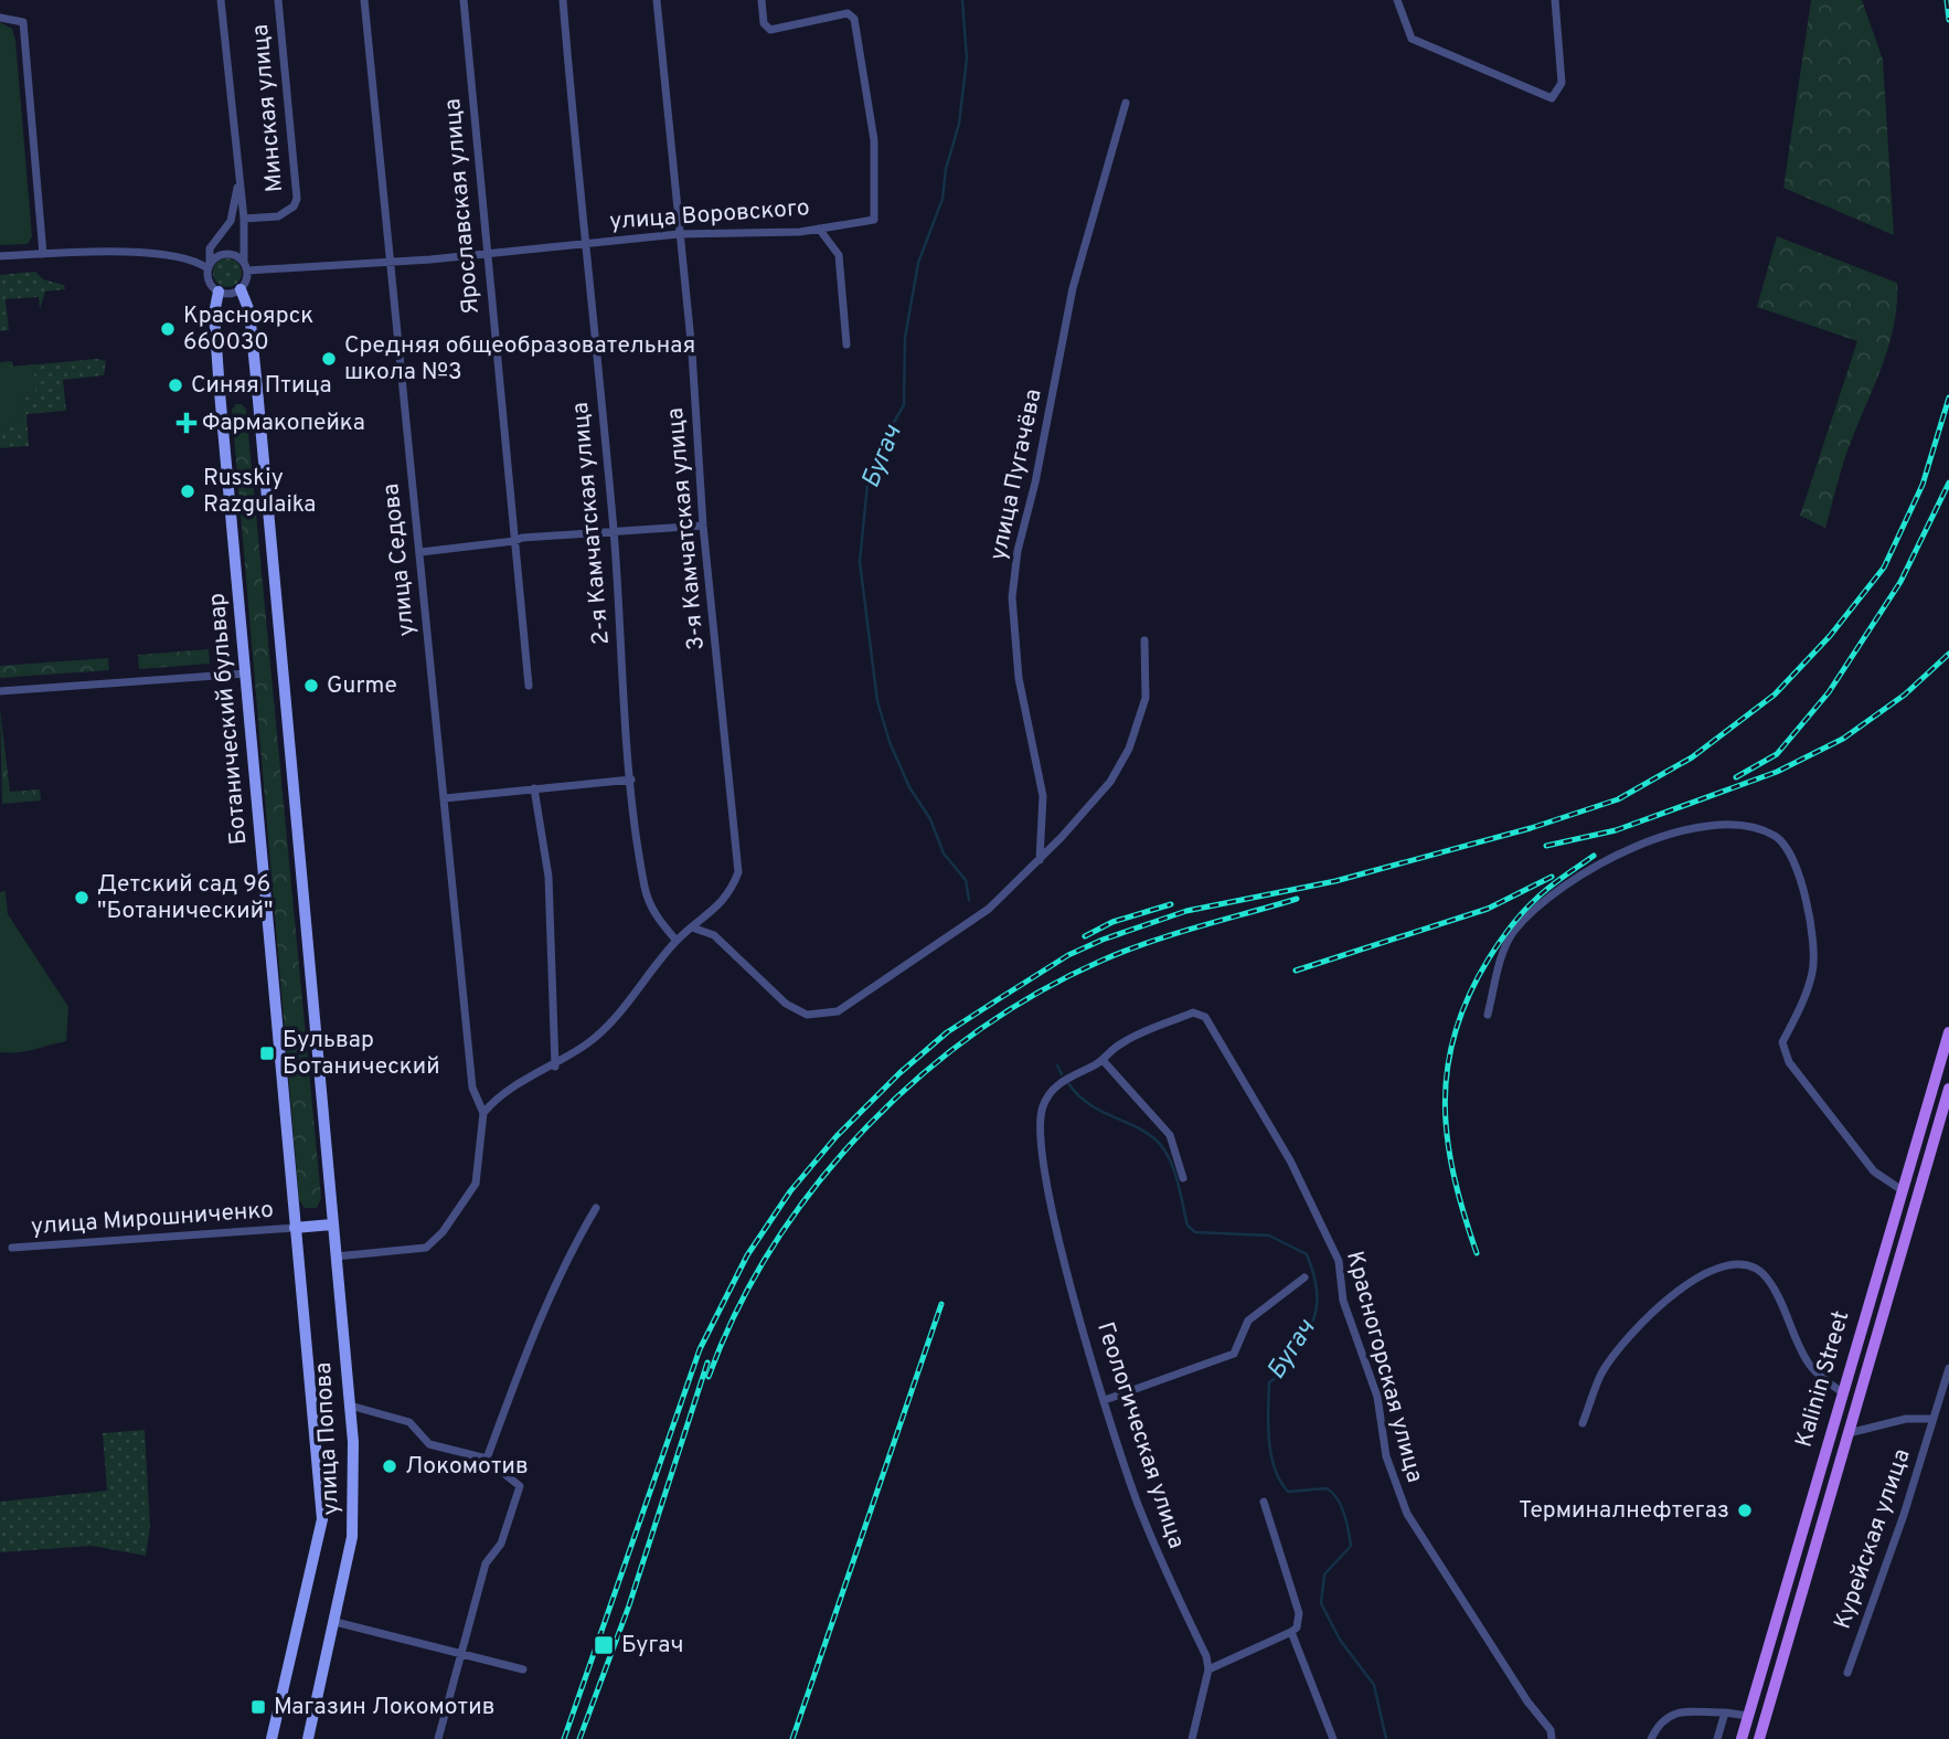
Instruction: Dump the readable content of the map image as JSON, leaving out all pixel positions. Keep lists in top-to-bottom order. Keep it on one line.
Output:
{"streets":{"main road":["Kalinin Street"],"street":["Минская улица","Ярославская улица","улица Воровского","улица Пугачёва","2-я Камчатская улица","3-я Камчатская улица","улица Седова","Ботанический бульвар","улица Мирошниченко","Красногорская улица","Геологическая улица","улица Попова","Курейская улица"]},"crossings":[["Ярославская улица","улица Воровского"],["улица Воровского","2-я Камчатская улица"],["улица Воровского","3-я Камчатская улица"],["улица Воровского","улица Седова"],["улица Воровского","Ботанический бульвар"],["Ботанический бульвар","улица Мирошниченко"],["Ботанический бульвар","улица Попова"],["улица Мирошниченко","улица Попова"],["Красногорская улица","Геологическая улица"],["Kalinin Street","Курейская улица"]],"water":["Бугач"],"places":{"other":["Красноярск 660030","Средняя общеобразовательная школа №3","Синяя Птица","Russkiy Razgulaika","Gurme","Детский сад 96 \"Ботанический\"","Локомотив","Терминалнефтегаз"],"health":["Фармакопейка"],"transit":["Бульвар Ботанический","Бугач","Магазин Локомотив"]}}
